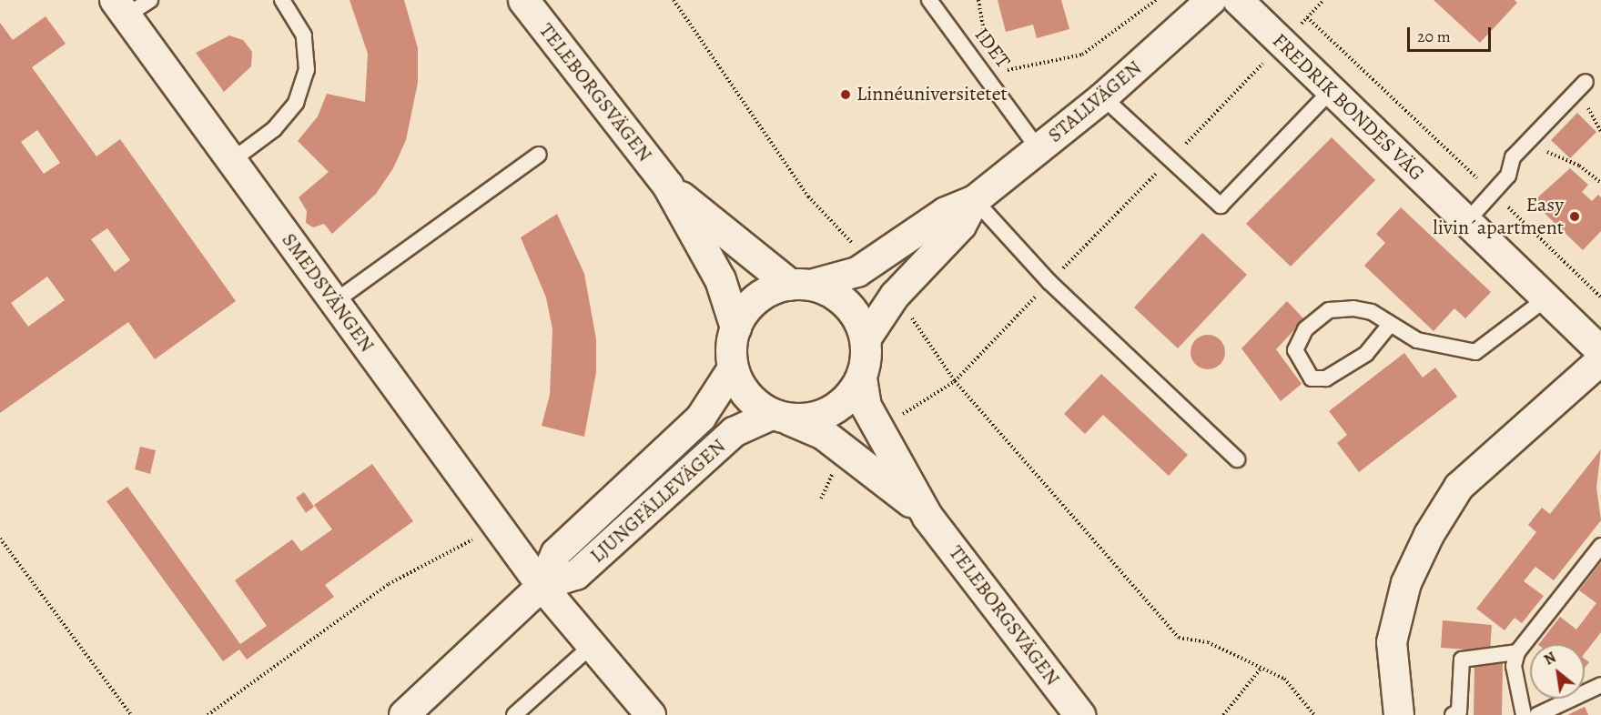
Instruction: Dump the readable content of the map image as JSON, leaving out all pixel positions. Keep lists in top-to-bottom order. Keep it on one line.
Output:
{"streets":{"main road":["TELEBORGSVÄGEN"],"street":["STALLVÄGEN","FREDRIK BONDES VÄG","SMEDSVÄNGEN","LJUNGFÄLLEVÄGEN"],"lane":["IDET"]},"crossings":[["IDET","STALLVÄGEN"],["TELEBORGSVÄGEN","STALLVÄGEN"],["TELEBORGSVÄGEN","LJUNGFÄLLEVÄGEN"],["STALLVÄGEN","LJUNGFÄLLEVÄGEN"],["SMEDSVÄNGEN","LJUNGFÄLLEVÄGEN"]],"places":["Linnéuniversitetet","Easy livin´apartment"],"scale_bar":"20 m","north":"top left"}
